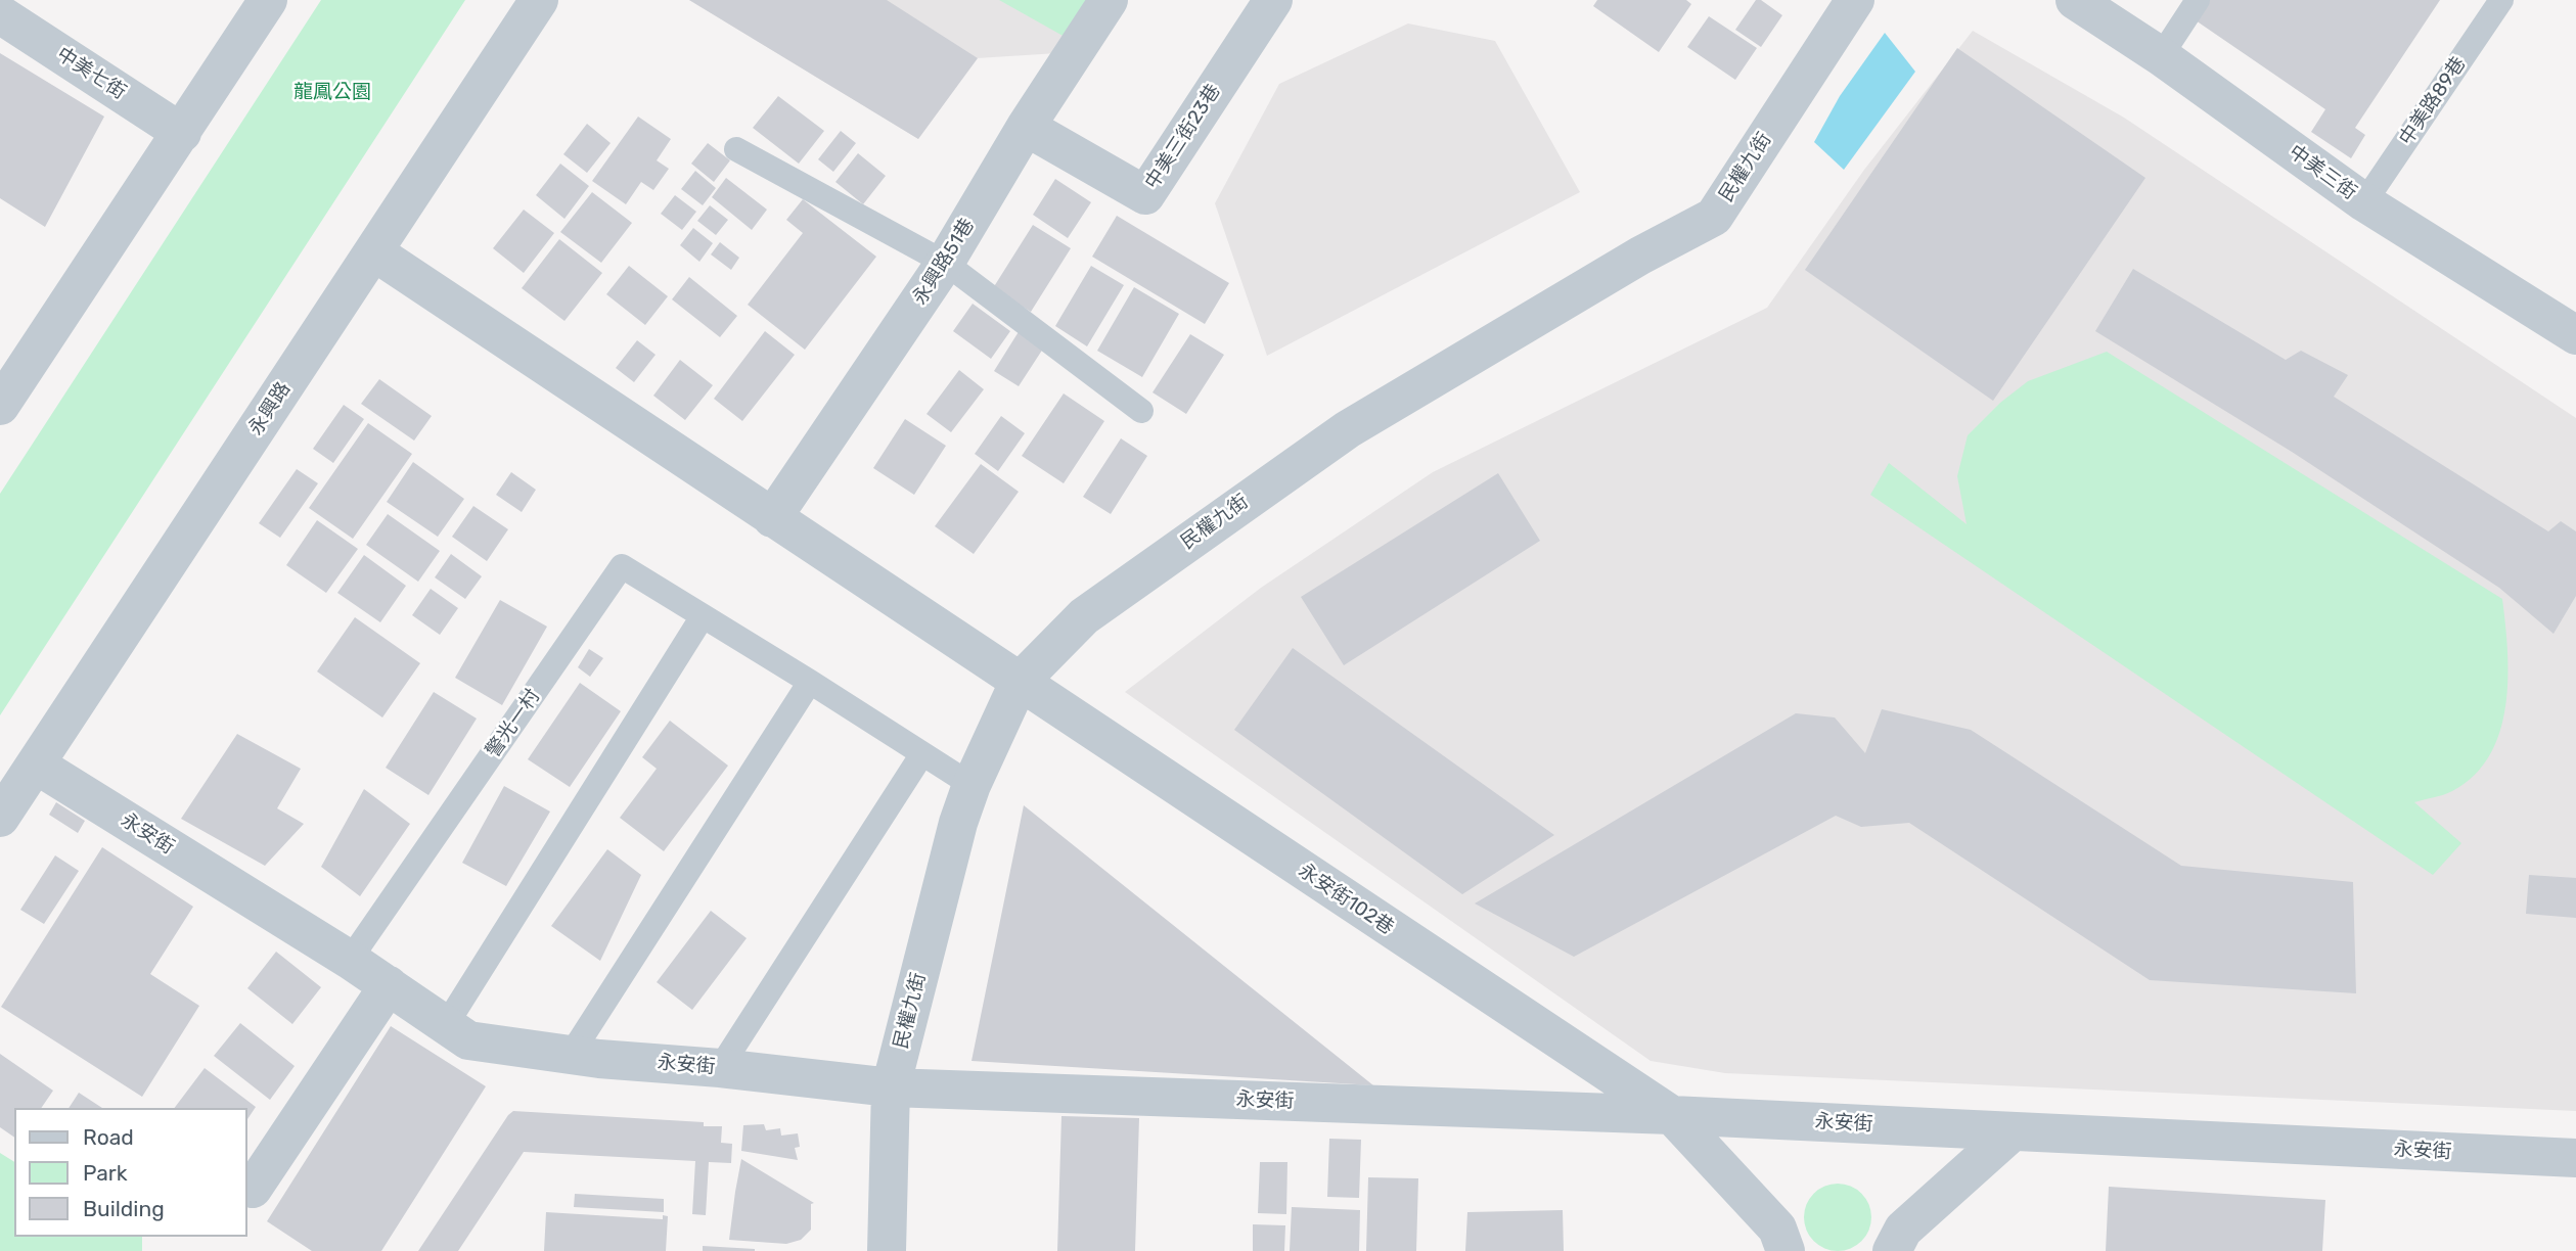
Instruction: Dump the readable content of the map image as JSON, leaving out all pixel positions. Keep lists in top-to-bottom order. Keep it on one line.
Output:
{"streets":{"street":["中美七街","中美三街23巷","民權九街","中美三街","永興路51巷","永興路","永安街","永安街102巷"],"lane":["中美路89巷","警光一村"]},"crossings":[["中美路89巷","中美三街"],["中美三街23巷","永興路51巷"],["民權九街","警光一村"],["民權九街","永安街"],["民權九街","永安街102巷"],["永興路","永安街"],["警光一村","永安街"],["永安街","永安街102巷"]],"parks":["龍鳳公園"],"legend":["Road","Park","Building"]}
